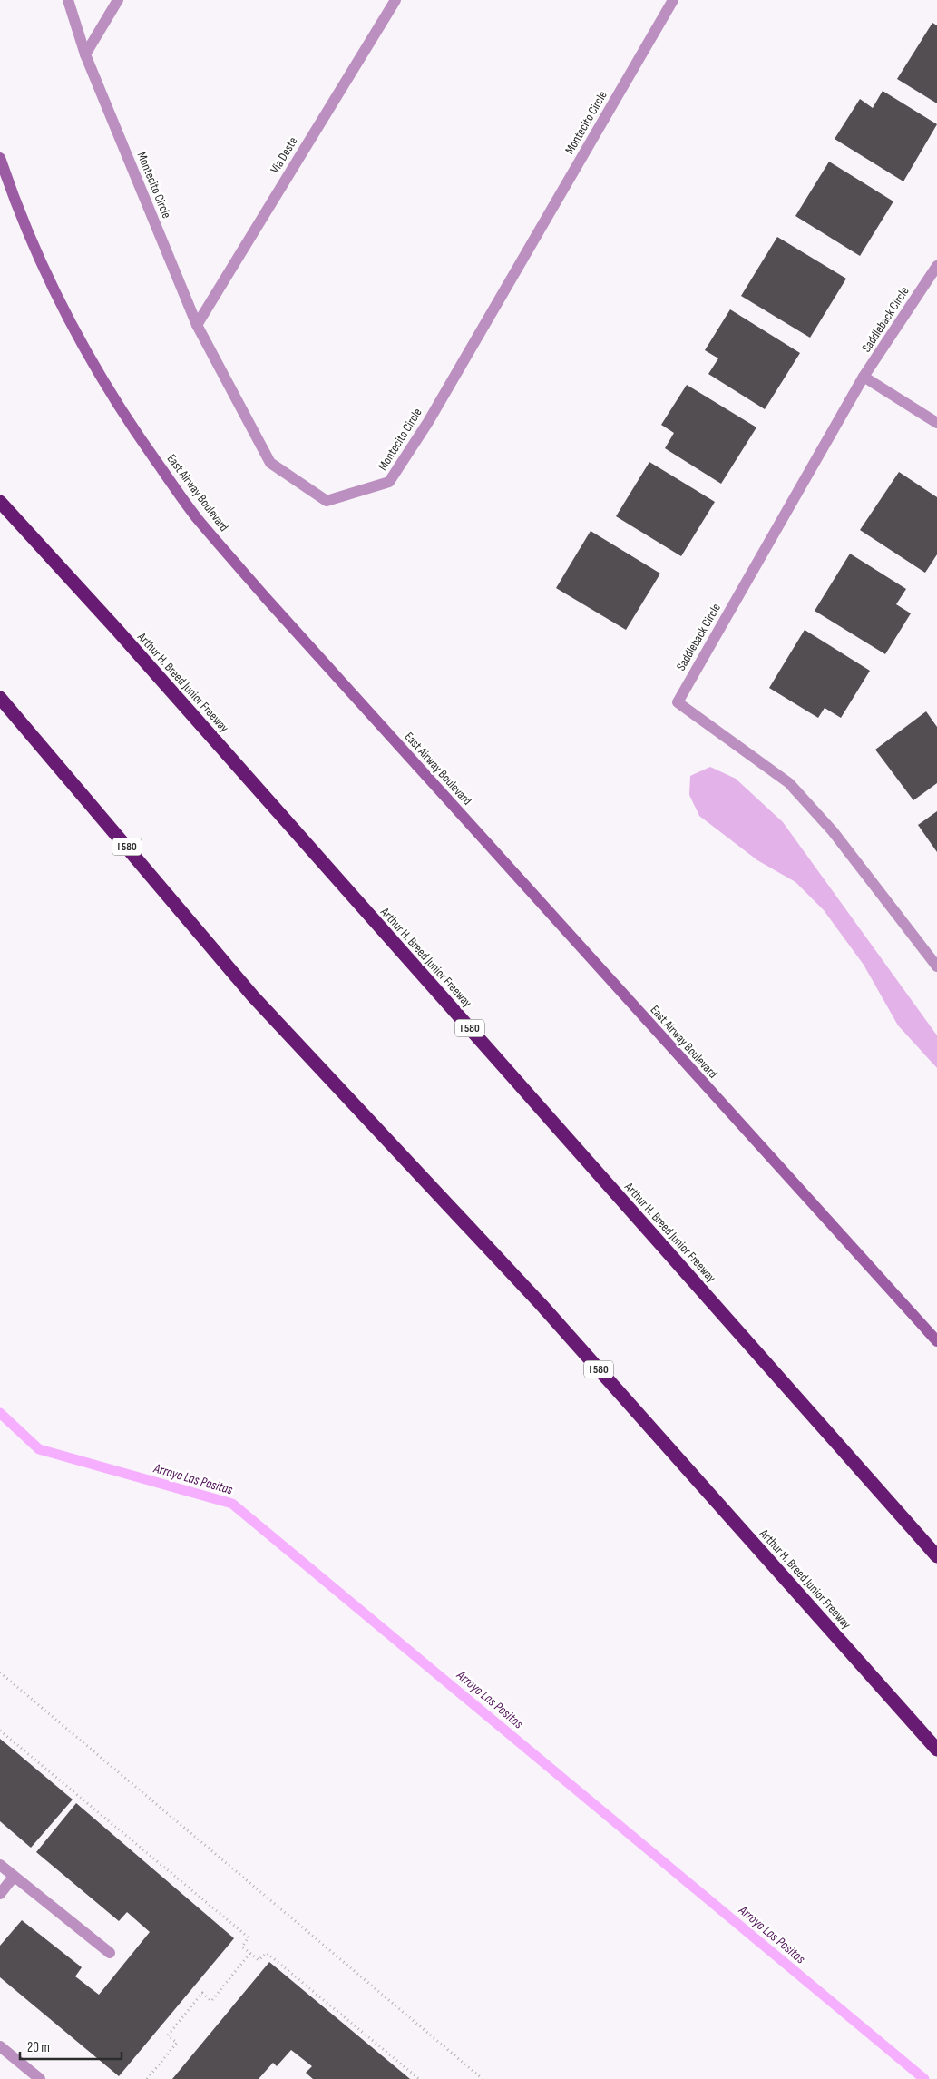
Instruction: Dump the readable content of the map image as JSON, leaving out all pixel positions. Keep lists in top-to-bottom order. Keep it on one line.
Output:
{"streets":{"highway":["Arthur H. Breed Junior Freeway","I 580"],"main road":["East Airway Boulevard"],"street":["Montecito Circle","Via Deste","Saddleback Circle"]},"crossings":[["Montecito Circle","Via Deste"]],"water":["Arroyo Las Positas"],"scale_bar":"20 m"}
